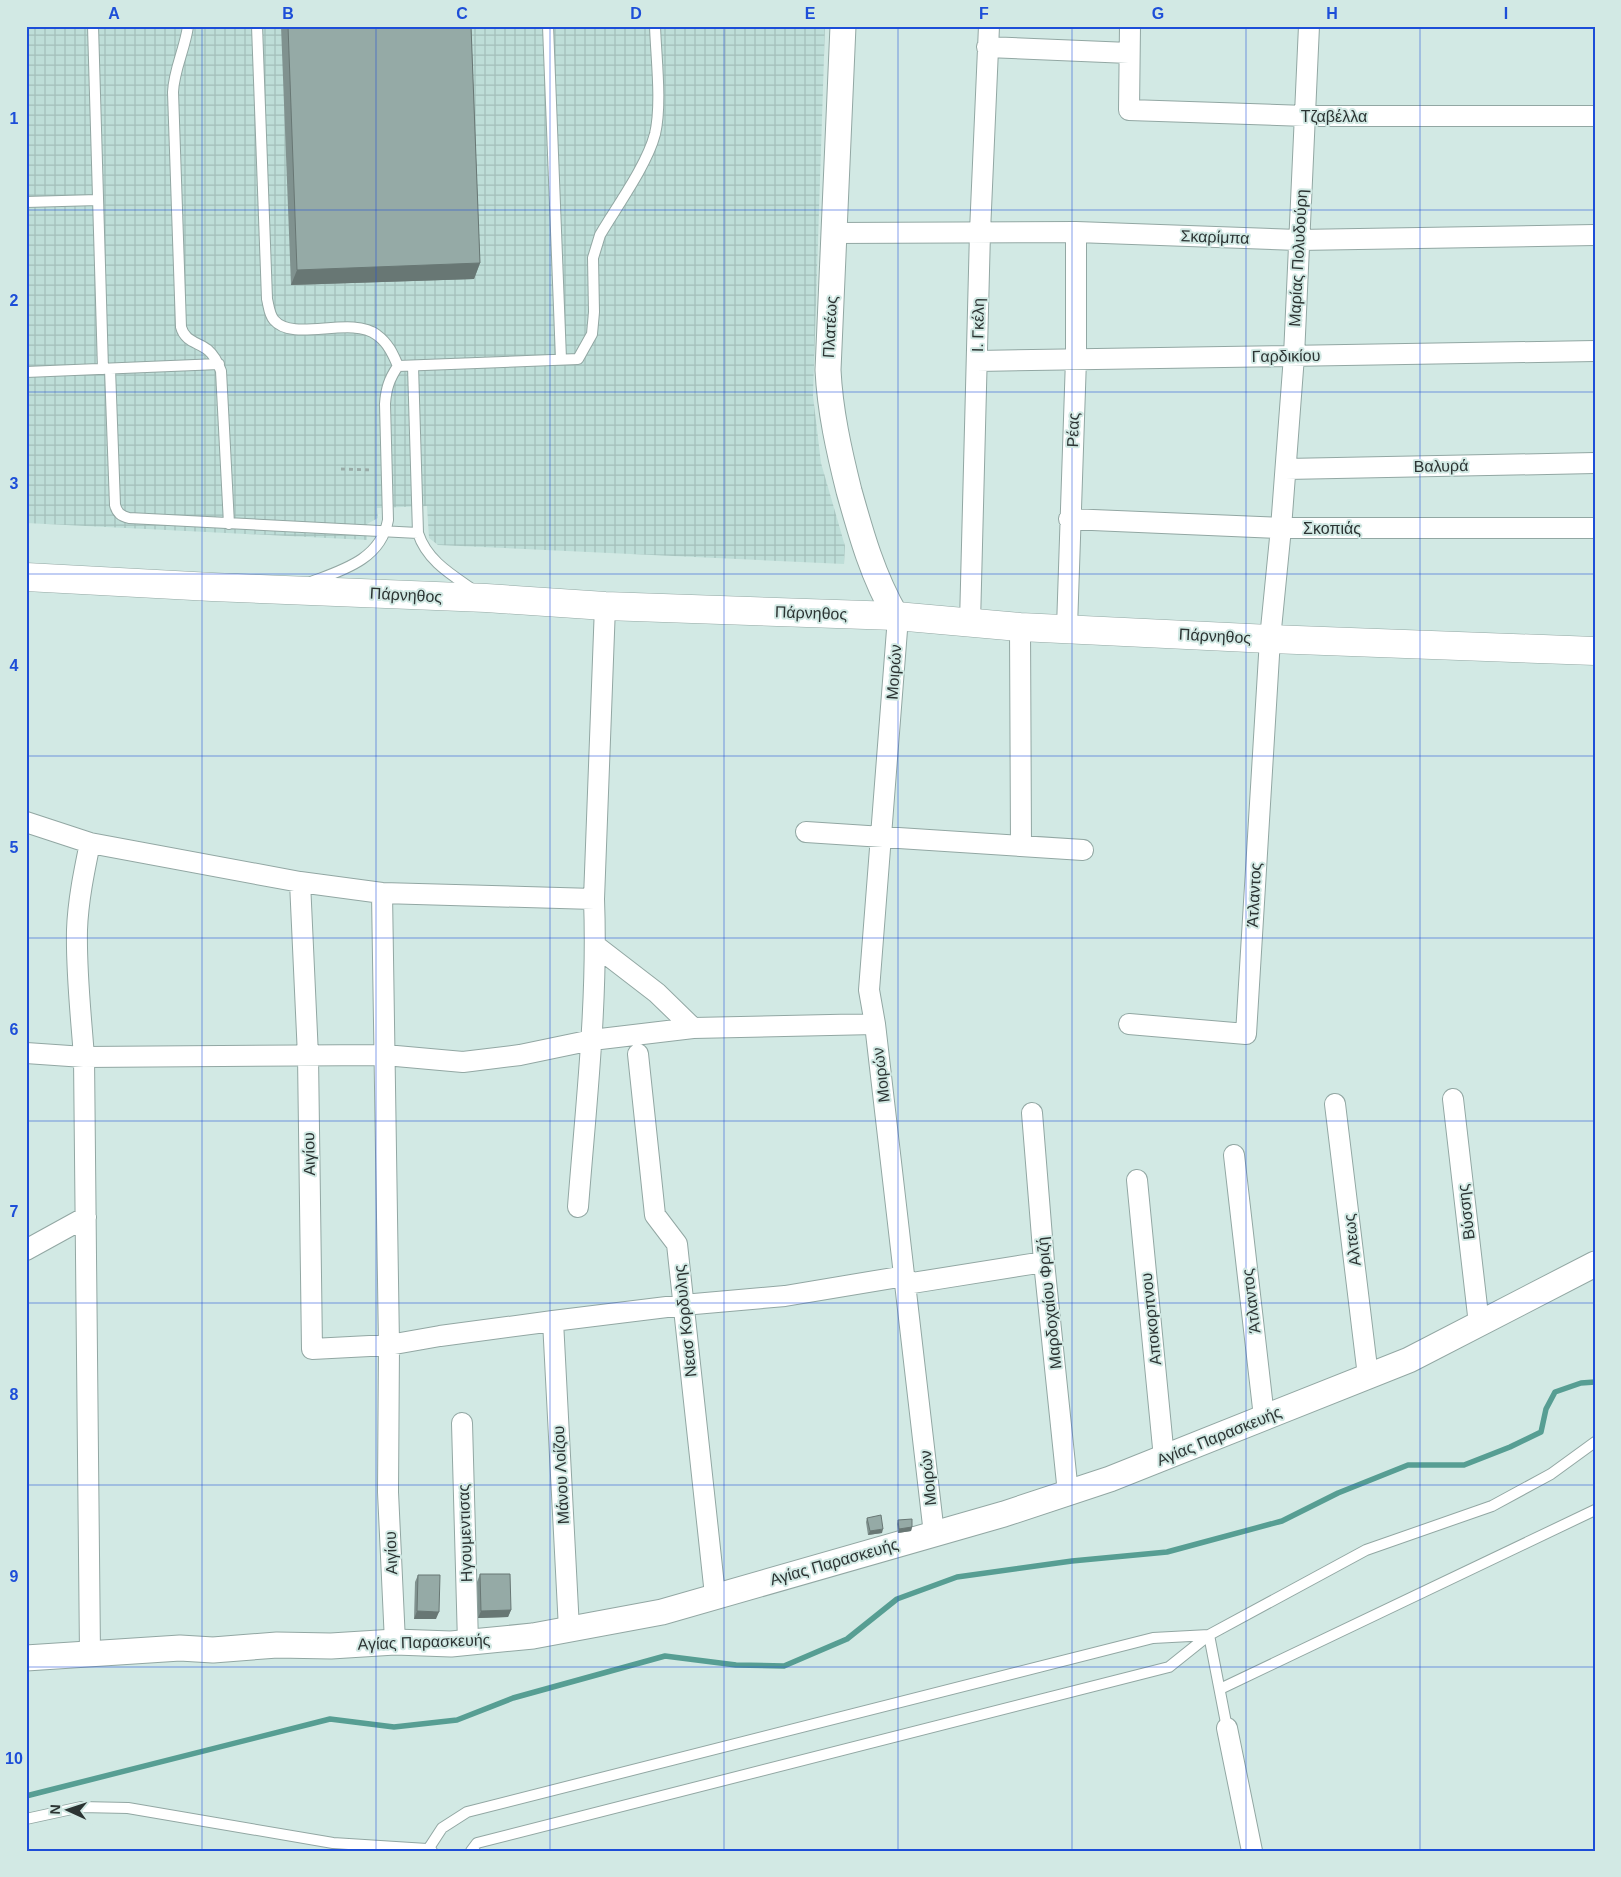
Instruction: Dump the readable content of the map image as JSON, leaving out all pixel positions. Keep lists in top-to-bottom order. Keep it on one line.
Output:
{"streets":{"main road":["Πάρνηθος"],"street":["Τζαβέλλα","Σκαρίμπα","Μαρίας Πολυδούρη","Ι. Γκέλη","Πλατέως","Γαρδικίου","Ρέας","Βαλυρά","Σκοπιάς","Μοιρών","Άτλαντος","Αιγίου","Βύσσης","Αλτεως","Μαρδοχαίου Φριζή","Αποκορπνου","Νεασ Κορδυλης","Αγίας Παρασκευής","Μάνου Λοίζου","Ηγουμεντισας"]},"crossings":[["Τζαβέλλα","Μαρίας Πολυδούρη"],["Σκαρίμπα","Μαρίας Πολυδούρη"],["Σκαρίμπα","Ι. Γκέλη"],["Σκαρίμπα","Πλατέως"],["Σκαρίμπα","Ρέας"],["Μαρίας Πολυδούρη","Γαρδικίου"],["Μαρίας Πολυδούρη","Βαλυρά"],["Μαρίας Πολυδούρη","Σκοπιάς"],["Μαρίας Πολυδούρη","Πάρνηθος"],["Μαρίας Πολυδούρη","Άτλαντος"],["Ι. Γκέλη","Γαρδικίου"],["Ι. Γκέλη","Πάρνηθος"],["Πλατέως","Πάρνηθος"],["Πλατέως","Μοιρών"],["Γαρδικίου","Ρέας"],["Ρέας","Σκοπιάς"],["Ρέας","Πάρνηθος"],["Πάρνηθος","Μοιρών"],["Πάρνηθος","Άτλαντος"],["Μοιρών","Αγίας Παρασκευής"],["Άτλαντος","Αγίας Παρασκευής"],["Αιγίου","Αγίας Παρασκευής"],["Βύσσης","Αγίας Παρασκευής"],["Αλτεως","Αγίας Παρασκευής"],["Μαρδοχαίου Φριζή","Αγίας Παρασκευής"],["Αποκορπνου","Αγίας Παρασκευής"],["Νεασ Κορδυλης","Αγίας Παρασκευής"],["Αγίας Παρασκευής","Μάνου Λοίζου"],["Αγίας Παρασκευής","Ηγουμεντισας"]],"north":"left","grid":{"columns":["A","B","C","D","E","F","G","H","I"],"rows":["1","2","3","4","5","6","7","8","9","10"]}}
